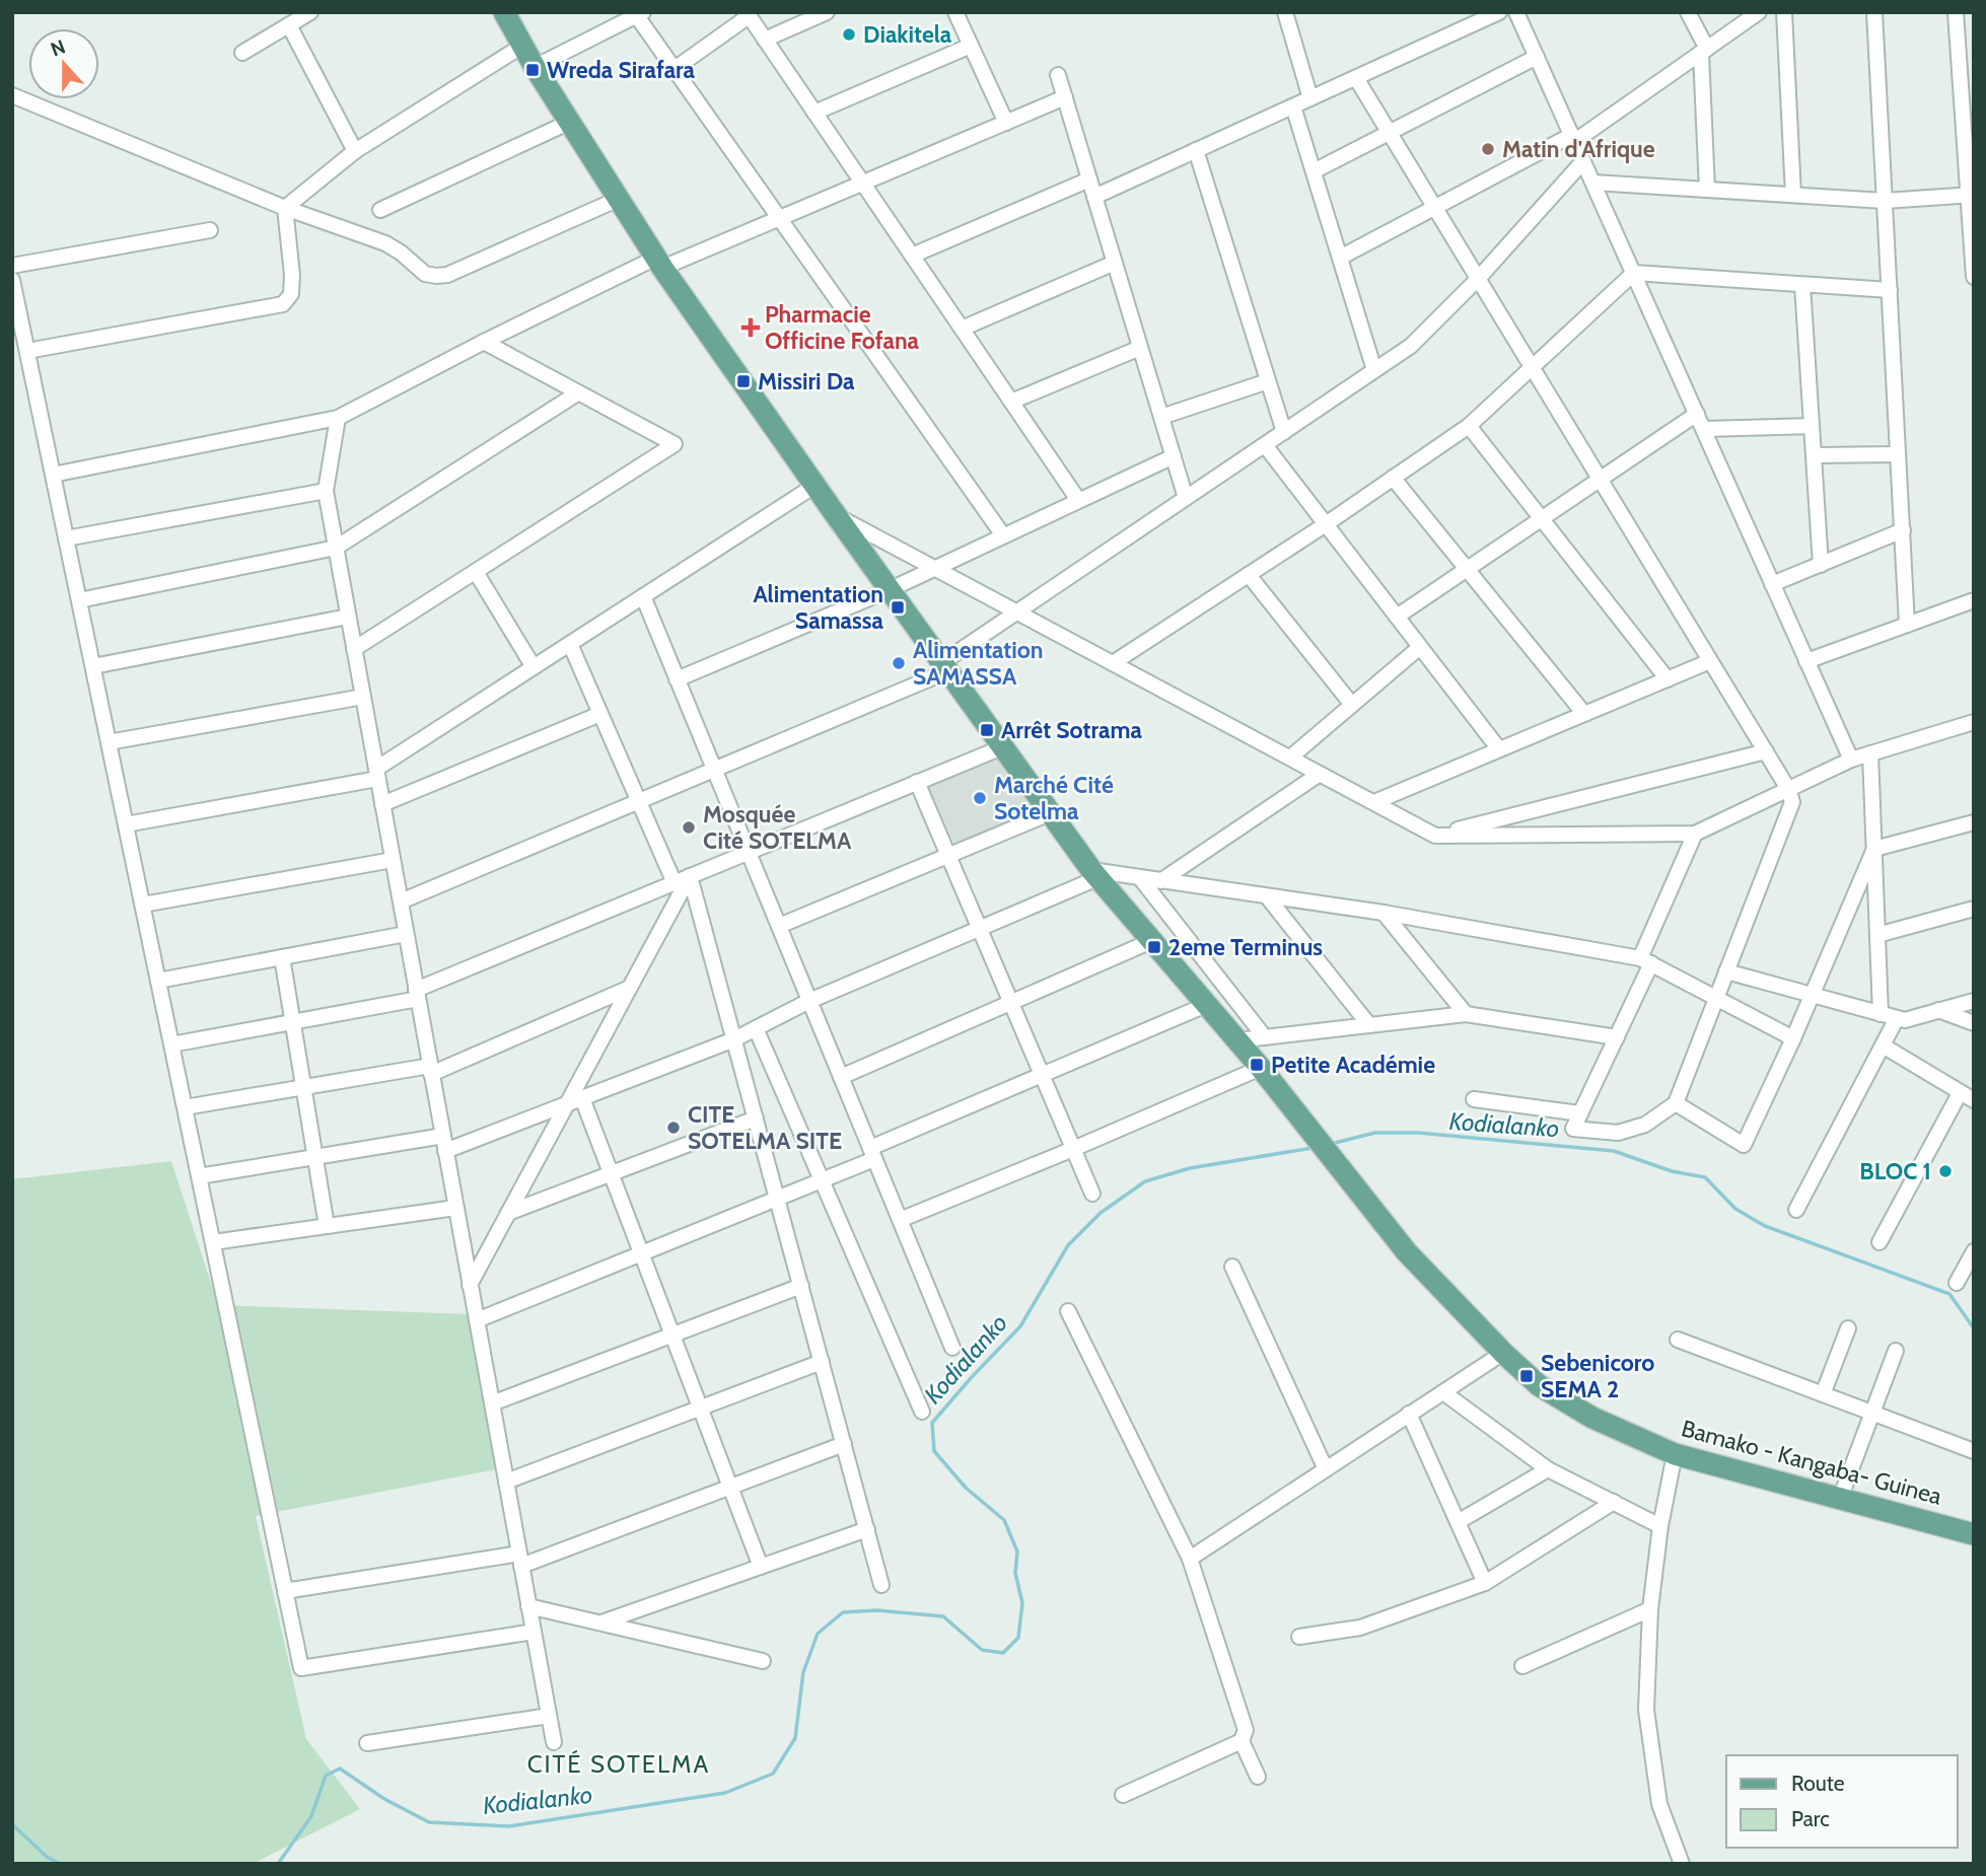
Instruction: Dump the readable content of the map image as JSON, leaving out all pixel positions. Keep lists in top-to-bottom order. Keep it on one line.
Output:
{"streets":{"main road":["Bamako - Kangaba- Guinea"]},"districts":["CITÉ SOTELMA"],"water":["Kodialanko"],"places":{"other":["Diakitela","Matin d'Afrique","Alimentation SAMASSA","Marché Cité Sotelma","Mosquée Cité SOTELMA","CITE SOTELMA SITE","BLOC 1"],"transit":["Wreda Sirafara","Missiri Da","Alimentation Samassa","Arrêt Sotrama","2eme Terminus","Petite Académie","Sebenicoro SEMA 2"],"health":["Pharmacie Officine Fofana"]},"legend":["Route","Parc"],"north":"top"}
